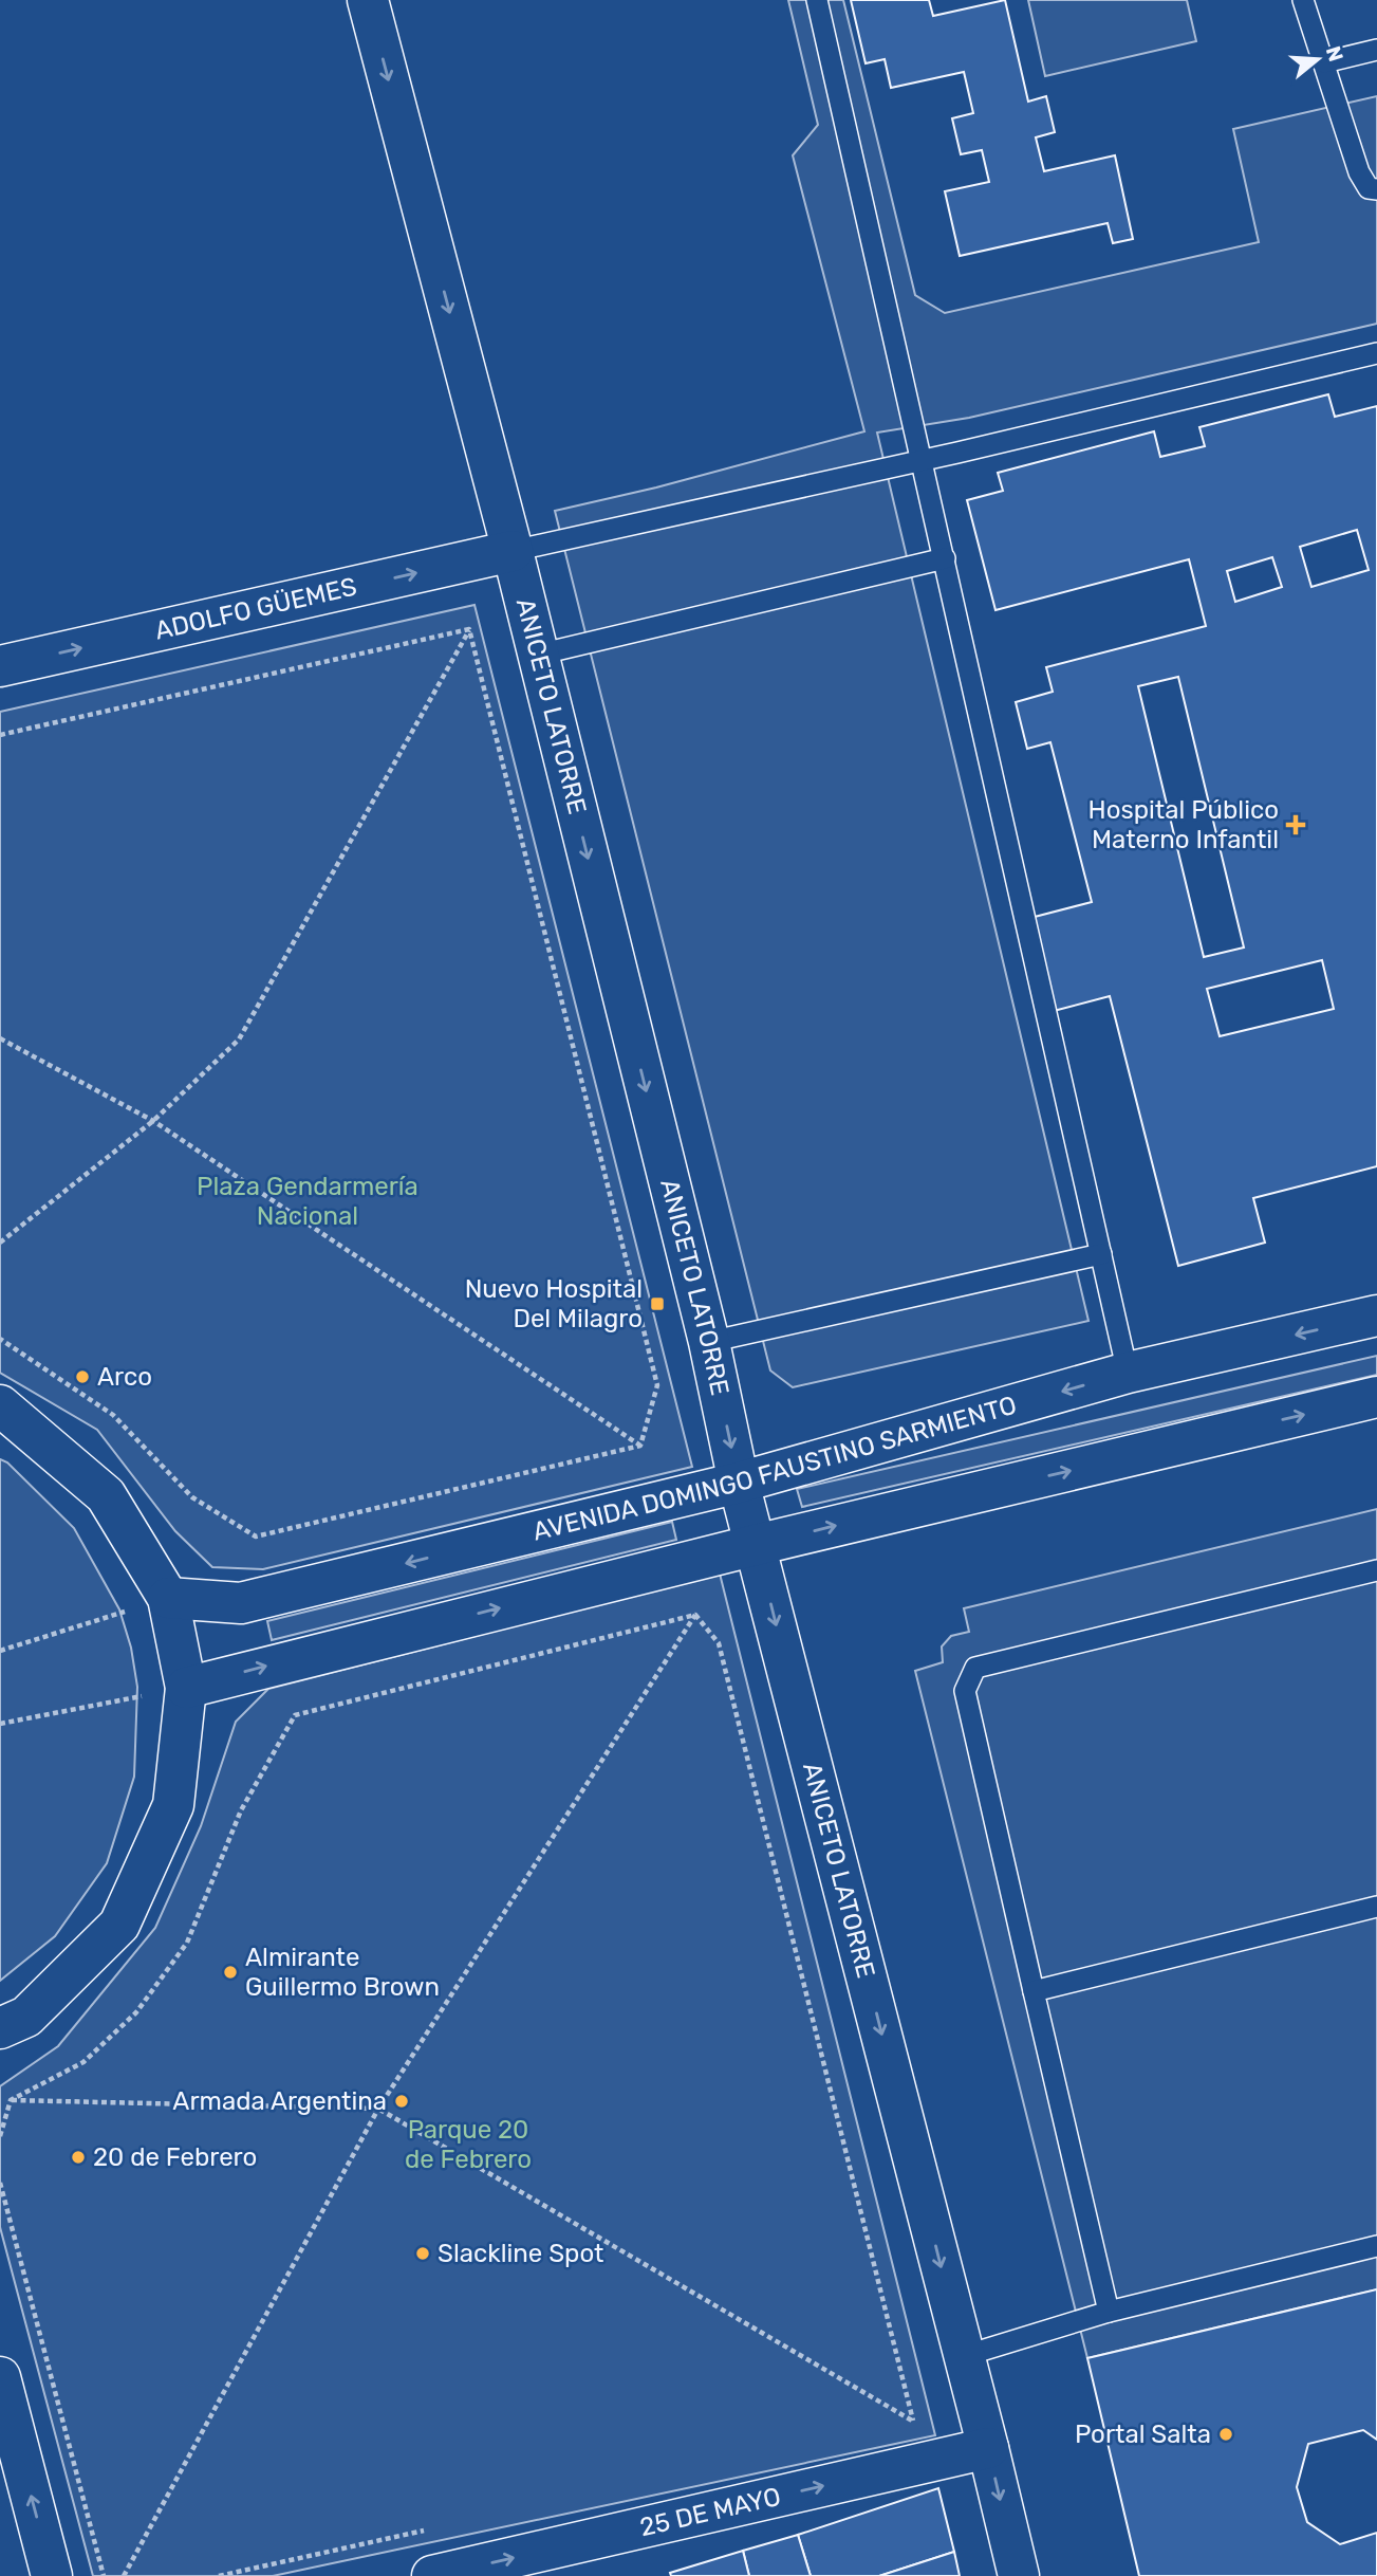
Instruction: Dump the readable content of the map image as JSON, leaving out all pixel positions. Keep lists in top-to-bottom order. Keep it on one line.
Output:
{"streets":{"street":["ADOLFO GÜEMES","ANICETO LATORRE","AVENIDA DOMINGO FAUSTINO SARMIENTO","25 DE MAYO"]},"crossings":[["ADOLFO GÜEMES","ANICETO LATORRE"],["ANICETO LATORRE","AVENIDA DOMINGO FAUSTINO SARMIENTO"],["ANICETO LATORRE","25 DE MAYO"]],"one_way":["ADOLFO GÜEMES","ANICETO LATORRE","25 DE MAYO"],"parks":["Plaza Gendarmería Nacional","Parque 20 de Febrero"],"places":{"health":["Hospital Público Materno Infantil"],"transit":["Nuevo Hospital Del Milagro"],"other":["Arco","Almirante Guillermo Brown","Armada Argentina","20 de Febrero","Slackline Spot","Portal Salta"]},"north":"right"}
